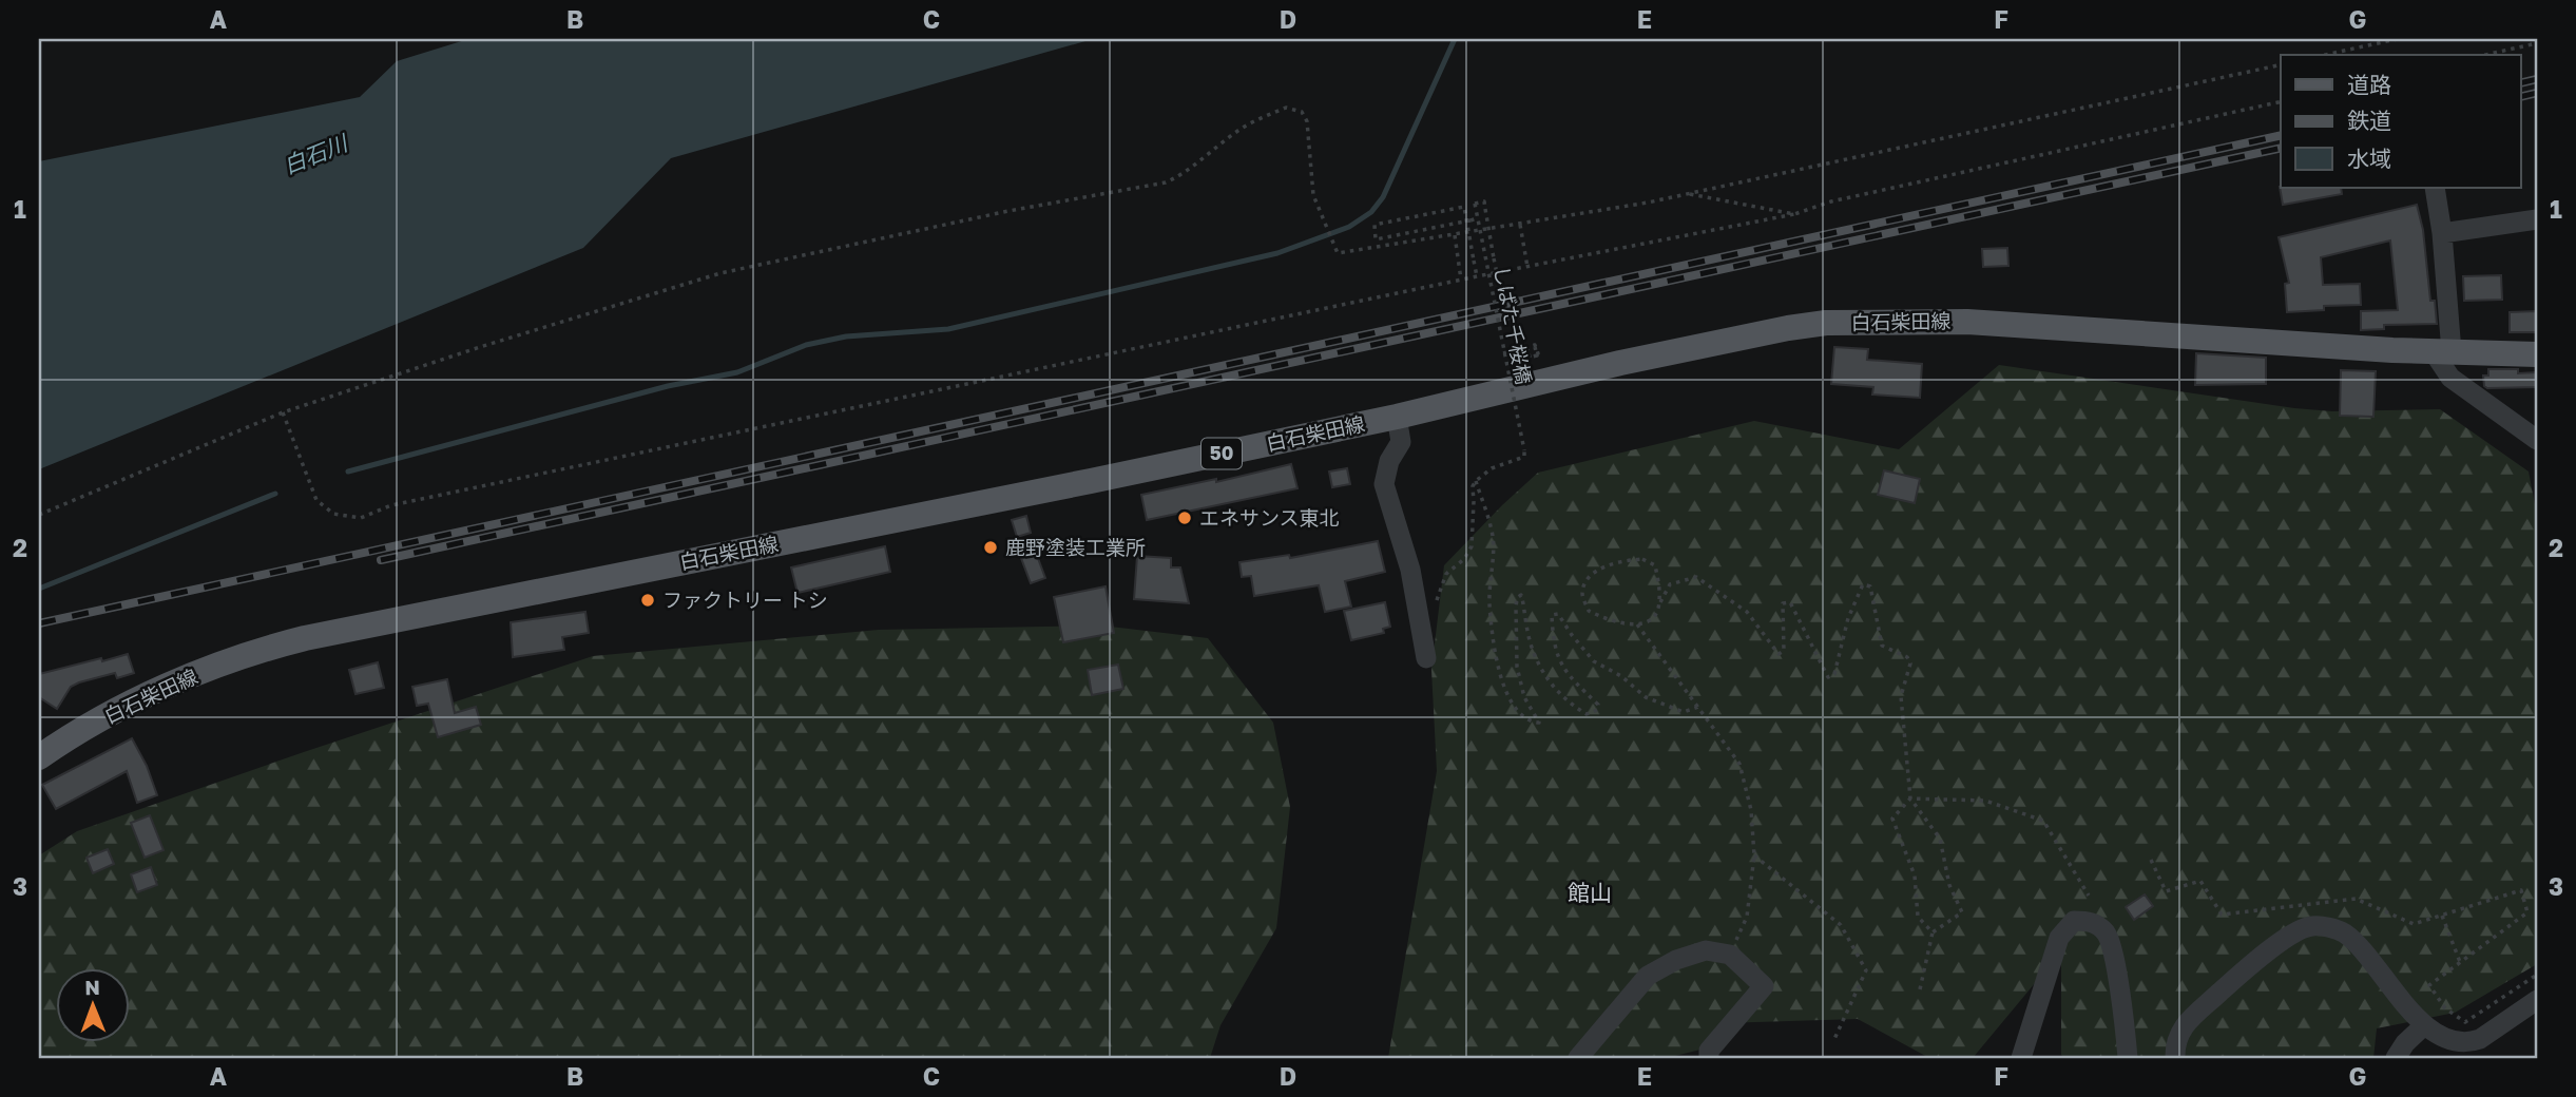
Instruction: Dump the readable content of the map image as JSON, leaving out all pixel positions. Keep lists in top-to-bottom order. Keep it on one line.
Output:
{"streets":{"main road":["白石柴田線","50"],"path":["しばた千桜橋"]},"districts":["館山"],"water":["白石川"],"places":["エネサンス東北","鹿野塗装工業所","ファクトリー トシ"],"legend":["道路","鉄道","水域"],"north":"top","grid":{"columns":["A","B","C","D","E","F","G"],"rows":["1","2","3"]}}
